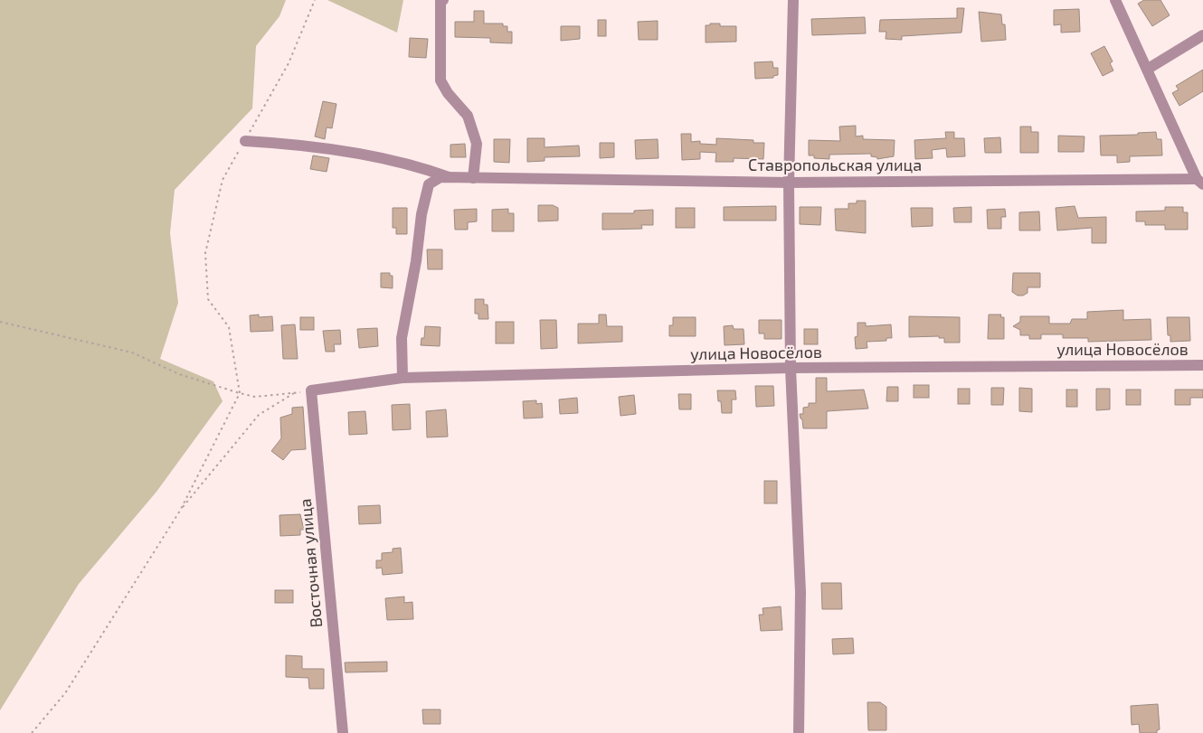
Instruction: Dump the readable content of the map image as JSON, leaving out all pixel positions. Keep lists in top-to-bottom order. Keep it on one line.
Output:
{"streets":{"street":["Ставропольская улица","улица Новосёлов","Восточная улица"]},"crossings":[["улица Новосёлов","Восточная улица"]]}
